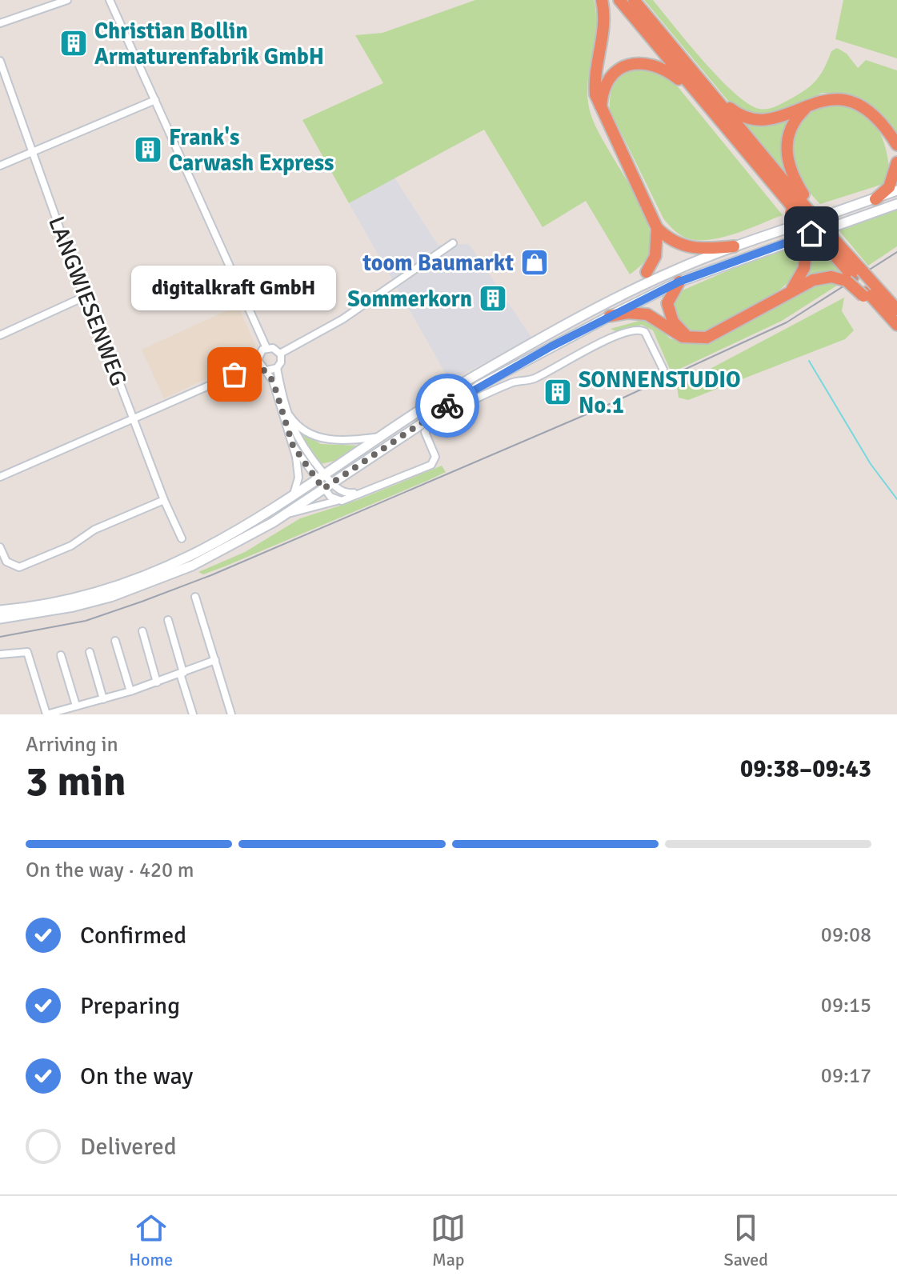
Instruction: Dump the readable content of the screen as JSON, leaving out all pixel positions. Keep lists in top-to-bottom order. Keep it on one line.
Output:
{"streets":{"street":["LANGWIESENWEG"]},"places":{"building":["Christian Bollin Armaturenfabrik GmbH","Frank's Carwash Express","Sommerkorn","SONNENSTUDIO No.1"],"shop":["toom Baumarkt"],"other":["digitalkraft GmbH"]},"page":{"bubble":"digitalkraft GmbH","heading":["3 min","Arriving in","09:38–09:43"],"bar":"On the way · 420 m","list":[["Confirmed","09:08"],["Preparing","09:15"],["On the way","09:17"],"Delivered"],"tabs":["Home","Map","Saved"]}}
